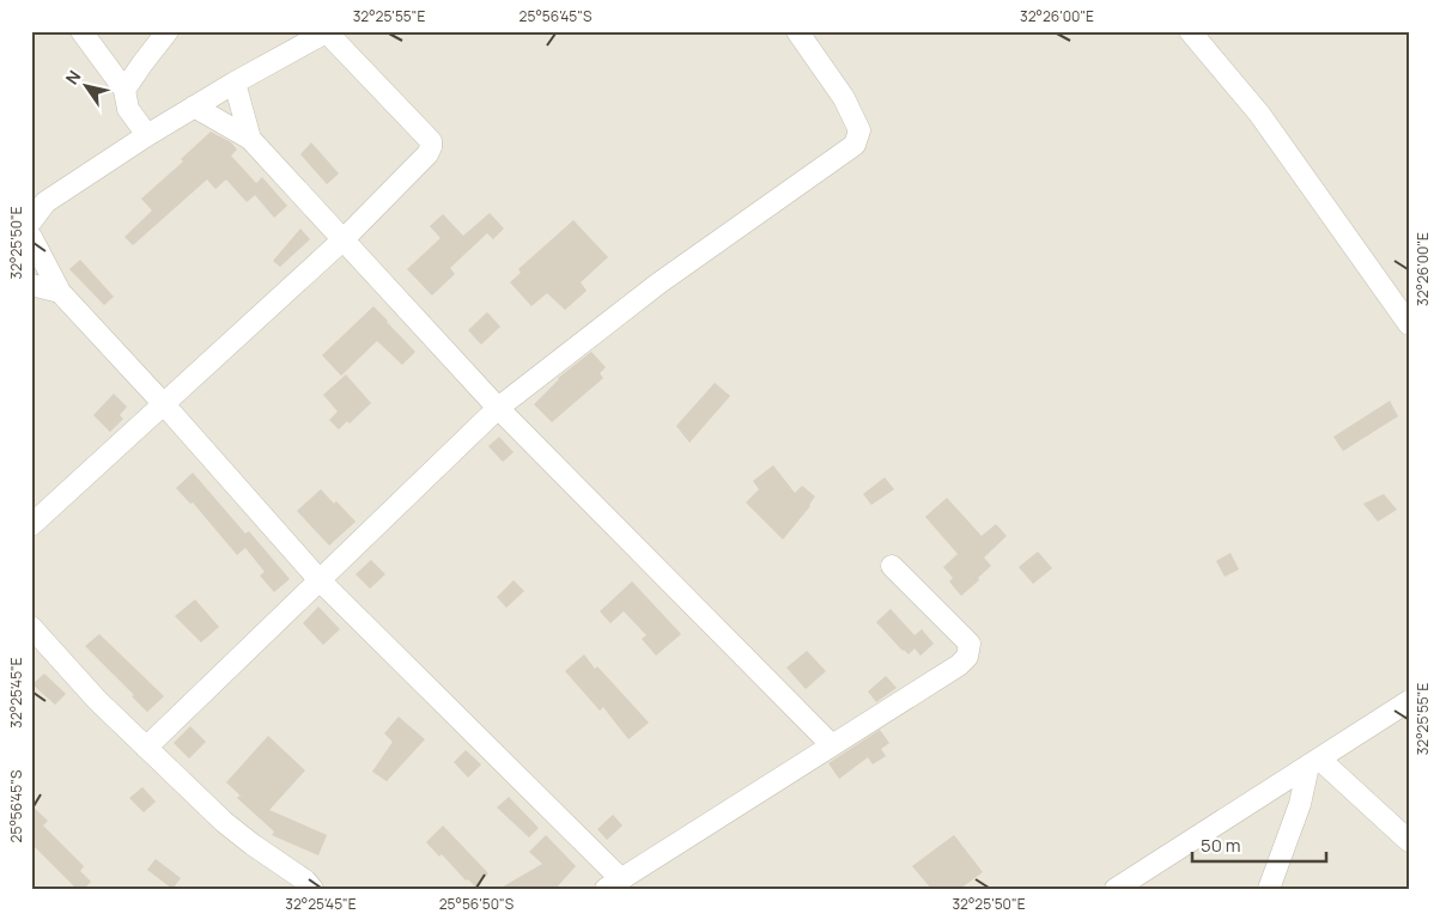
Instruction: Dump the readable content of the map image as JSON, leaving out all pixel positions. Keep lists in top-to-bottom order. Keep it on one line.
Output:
{"scale_bar":"50 m","north":"top left","coordinates":["32°25'55\"E","25°56'45\"S","32°26'00\"E","32°25'50\"E","32°25'45\"E","25°56'50\"S"]}
